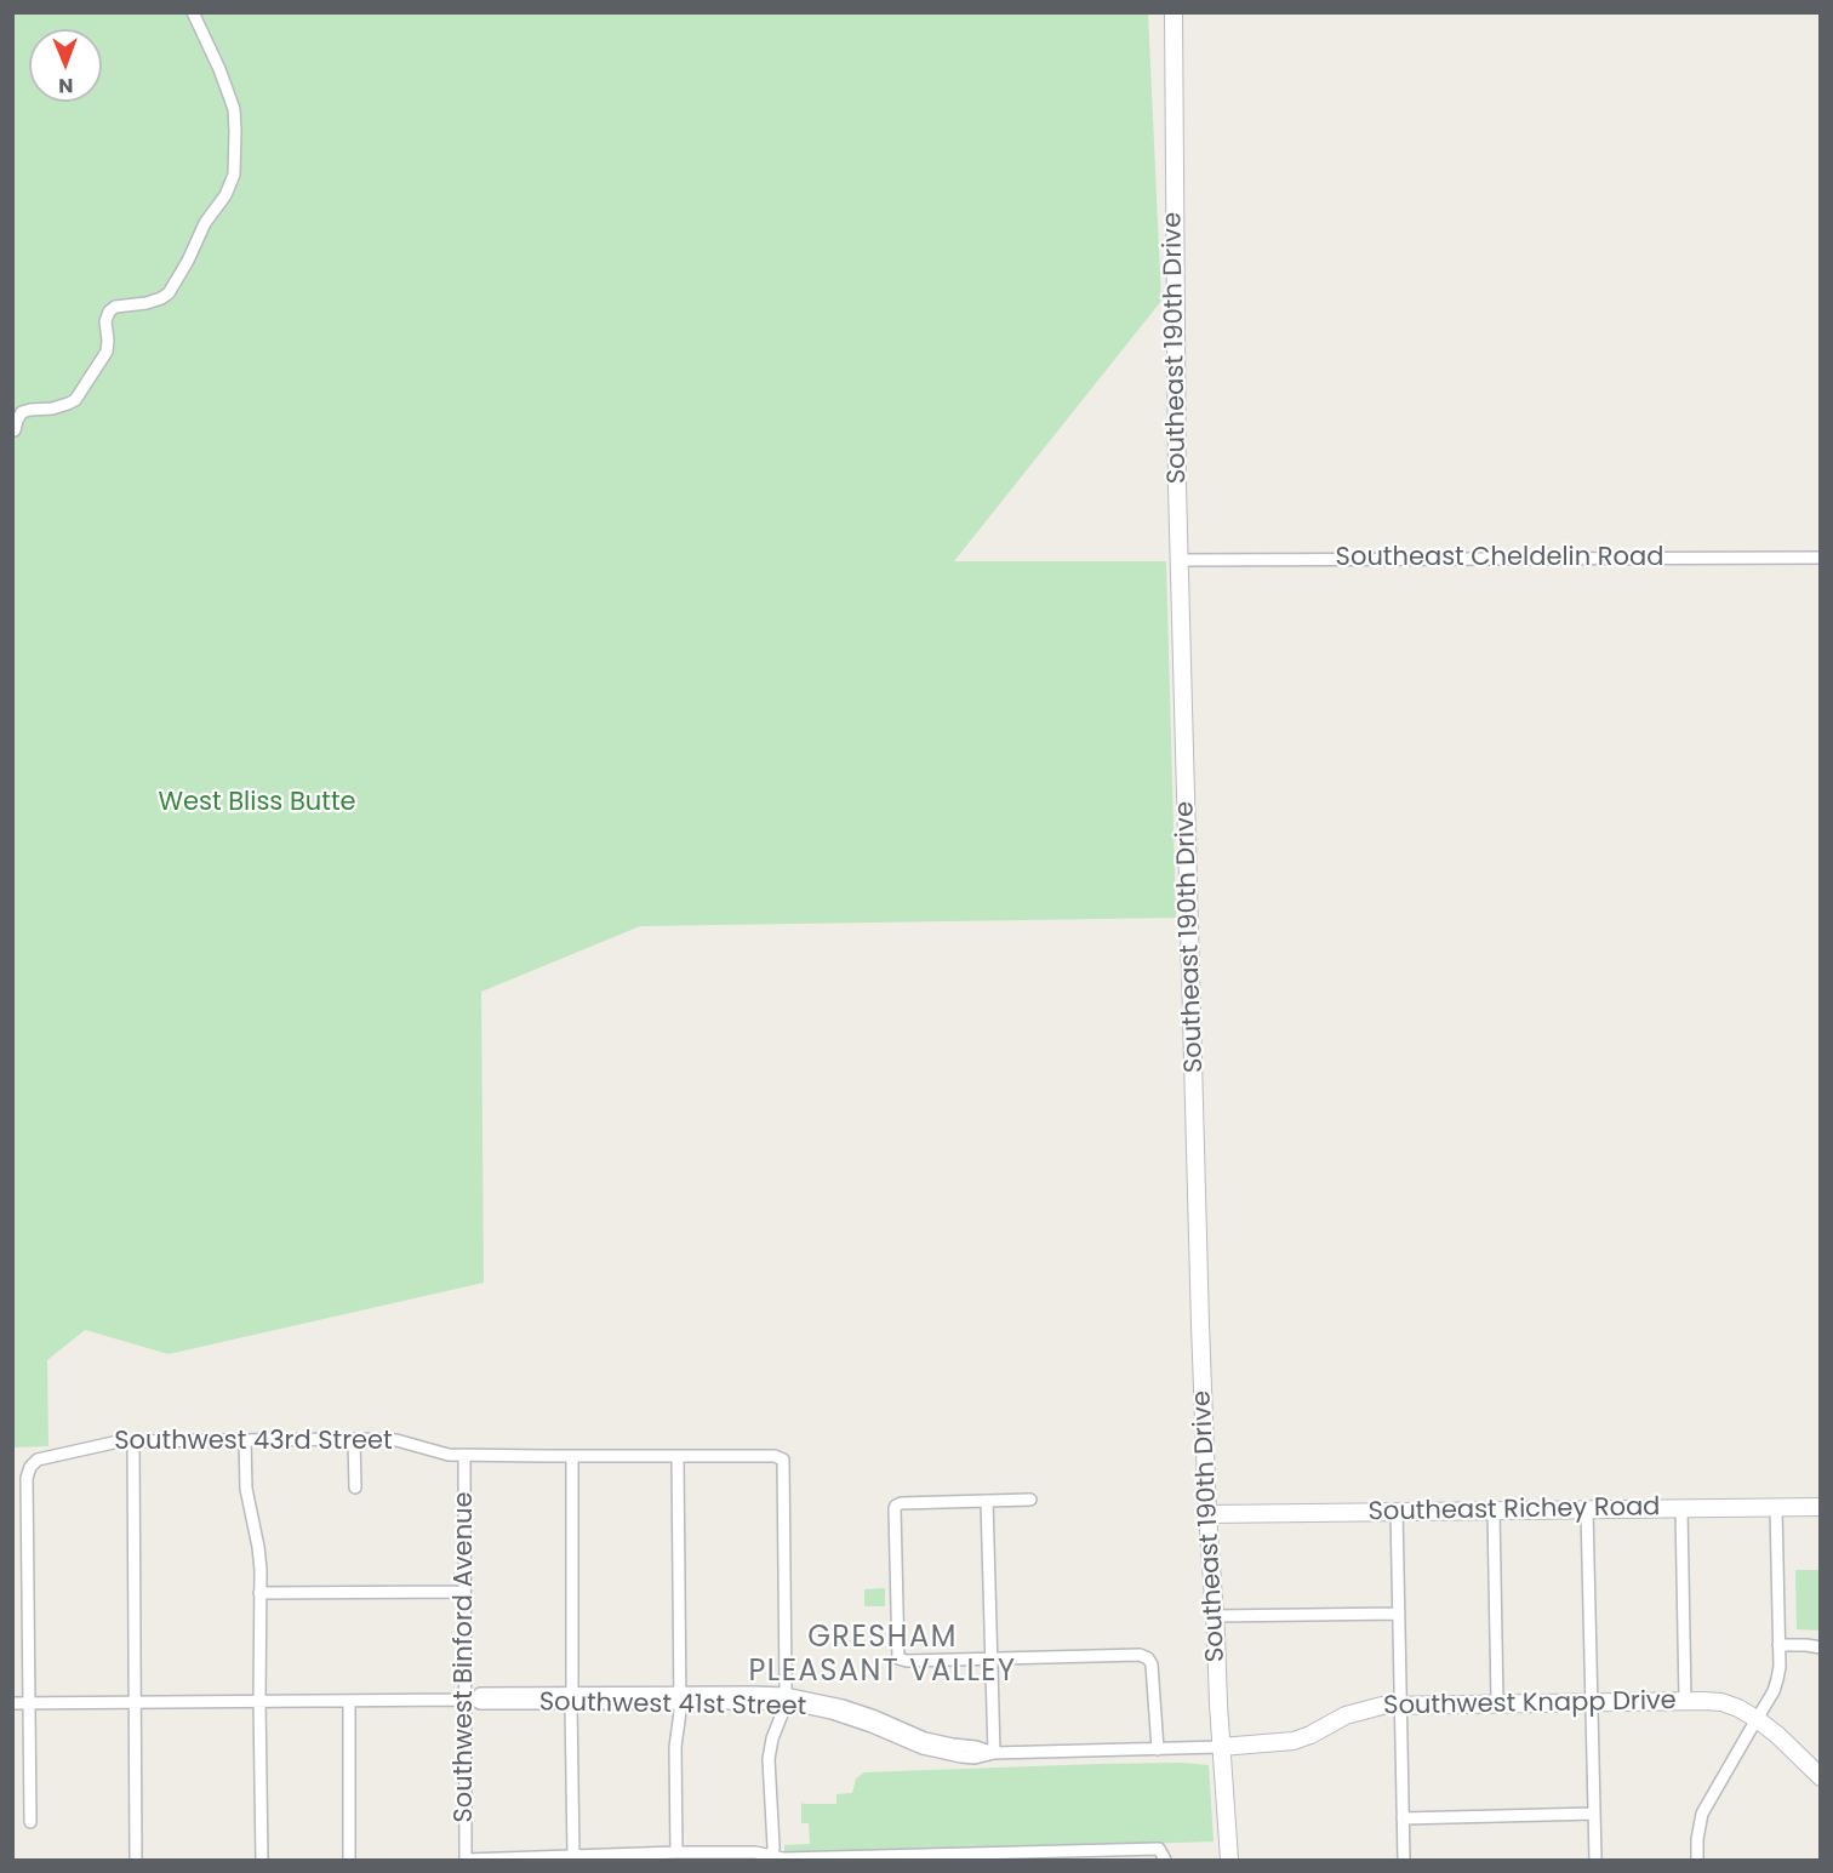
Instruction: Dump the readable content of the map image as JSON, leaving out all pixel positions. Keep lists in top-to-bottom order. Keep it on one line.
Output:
{"streets":{"main road":["Southeast 190th Drive","Southeast Richey Road","Southwest Knapp Drive"],"street":["Southeast Cheldelin Road","Southwest 43rd Street","Southwest Binford Avenue","Southwest 41st Street"]},"crossings":[["Southeast 190th Drive","Southeast Cheldelin Road"],["Southeast 190th Drive","Southeast Richey Road"],["Southeast 190th Drive","Southwest Knapp Drive"],["Southeast 190th Drive","Southwest 41st Street"],["Southwest 43rd Street","Southwest Binford Avenue"],["Southwest 43rd Street","Southwest 41st Street"],["Southwest Binford Avenue","Southwest 41st Street"],["Southwest Knapp Drive","Southwest 41st Street"]],"districts":["GRESHAM PLEASANT VALLEY"],"parks":["West Bliss Butte"],"north":"bottom"}
